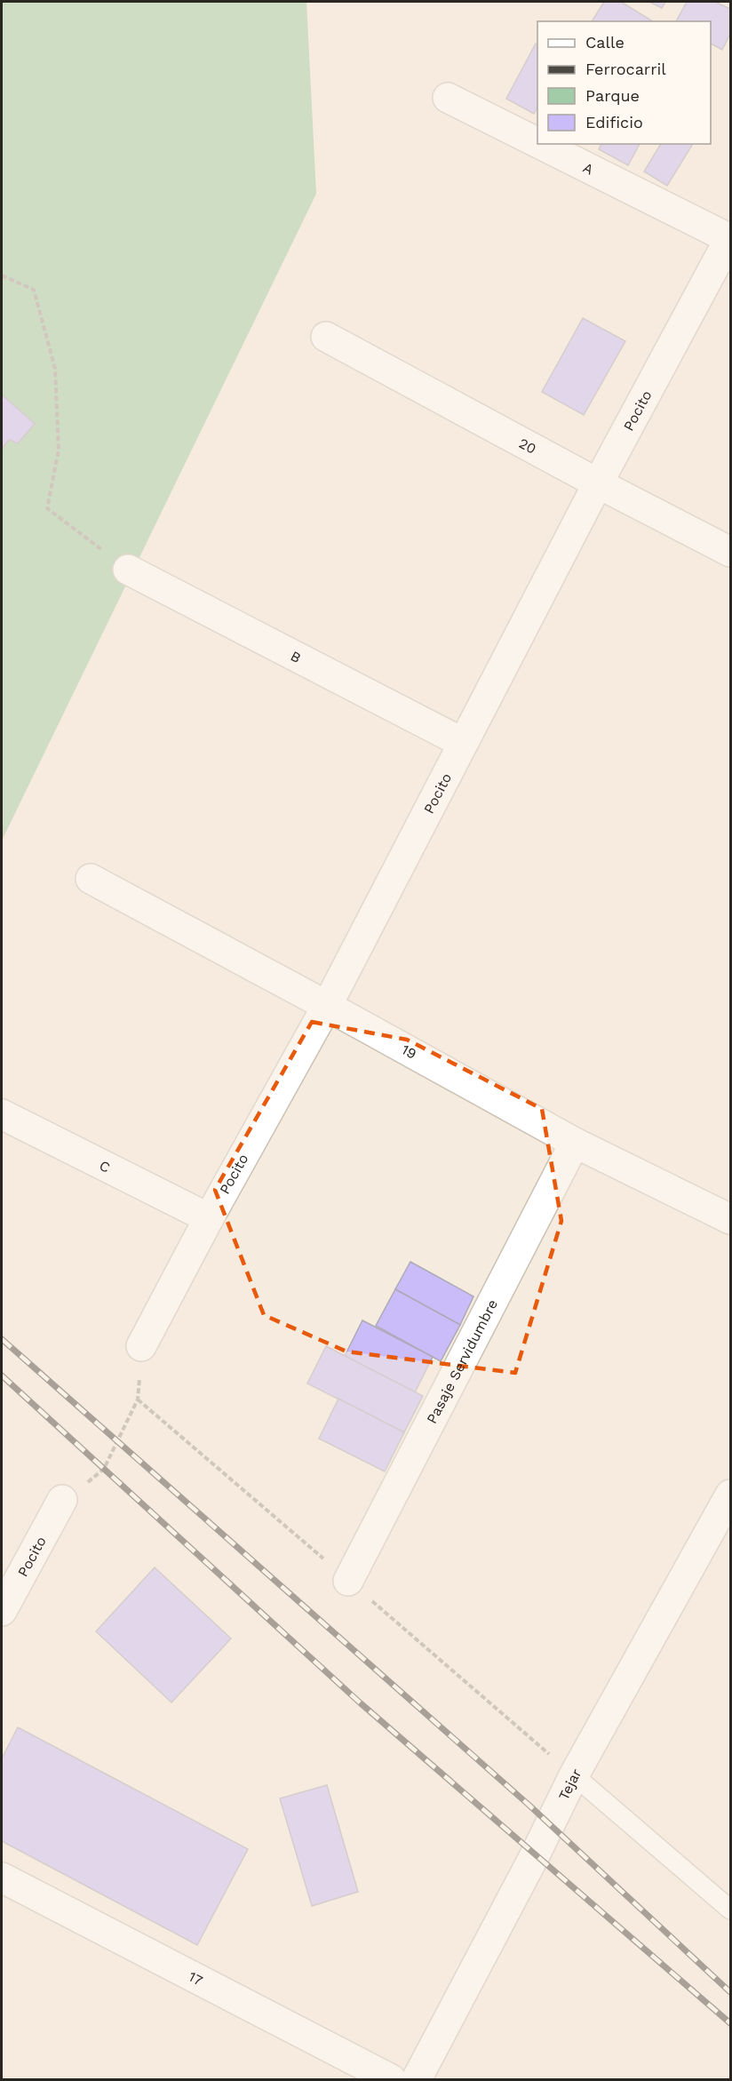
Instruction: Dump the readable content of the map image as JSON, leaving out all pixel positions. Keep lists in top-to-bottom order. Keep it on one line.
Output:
{"streets":{"street":["A","Pocito","20","B","19","C","Pasaje Servidumbre","Tejar","17"]},"crossings":[["A","Pocito"],["Pocito","20"],["Pocito","B"],["Pocito","19"],["Pocito","C"],["19","Pasaje Servidumbre"]],"legend":["Calle","Ferrocarril","Parque","Edificio"]}
